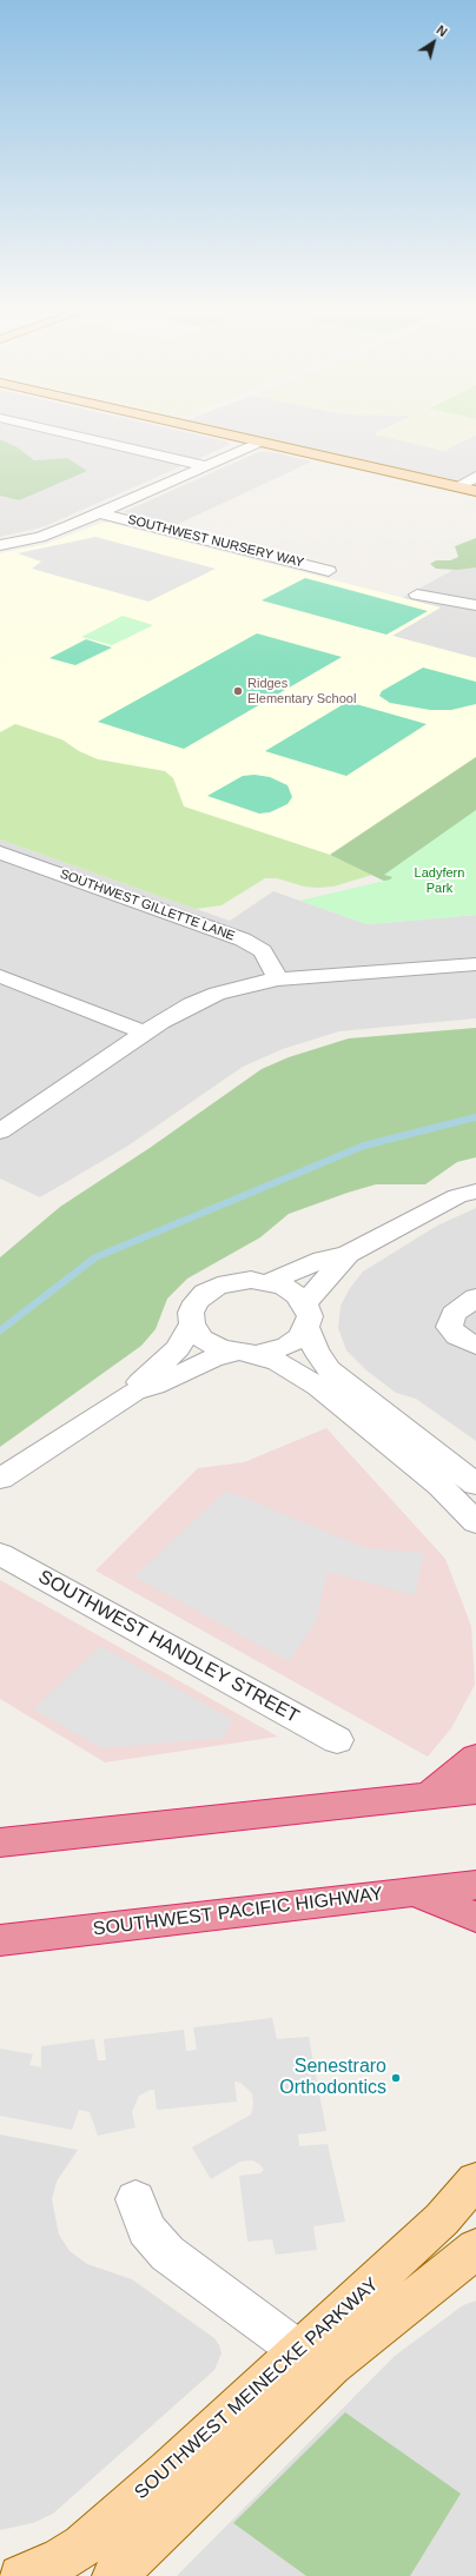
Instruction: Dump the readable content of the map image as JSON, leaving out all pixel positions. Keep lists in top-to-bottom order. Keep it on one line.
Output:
{"streets":{"highway":["SOUTHWEST PACIFIC HIGHWAY"],"main road":["SOUTHWEST MEINECKE PARKWAY"],"street":["SOUTHWEST NURSERY WAY","SOUTHWEST GILLETTE LANE","SOUTHWEST HANDLEY STREET"]},"parks":["Ladyfern Park"],"places":["Ridges Elementary School","Senestraro Orthodontics"],"north":"top right"}
